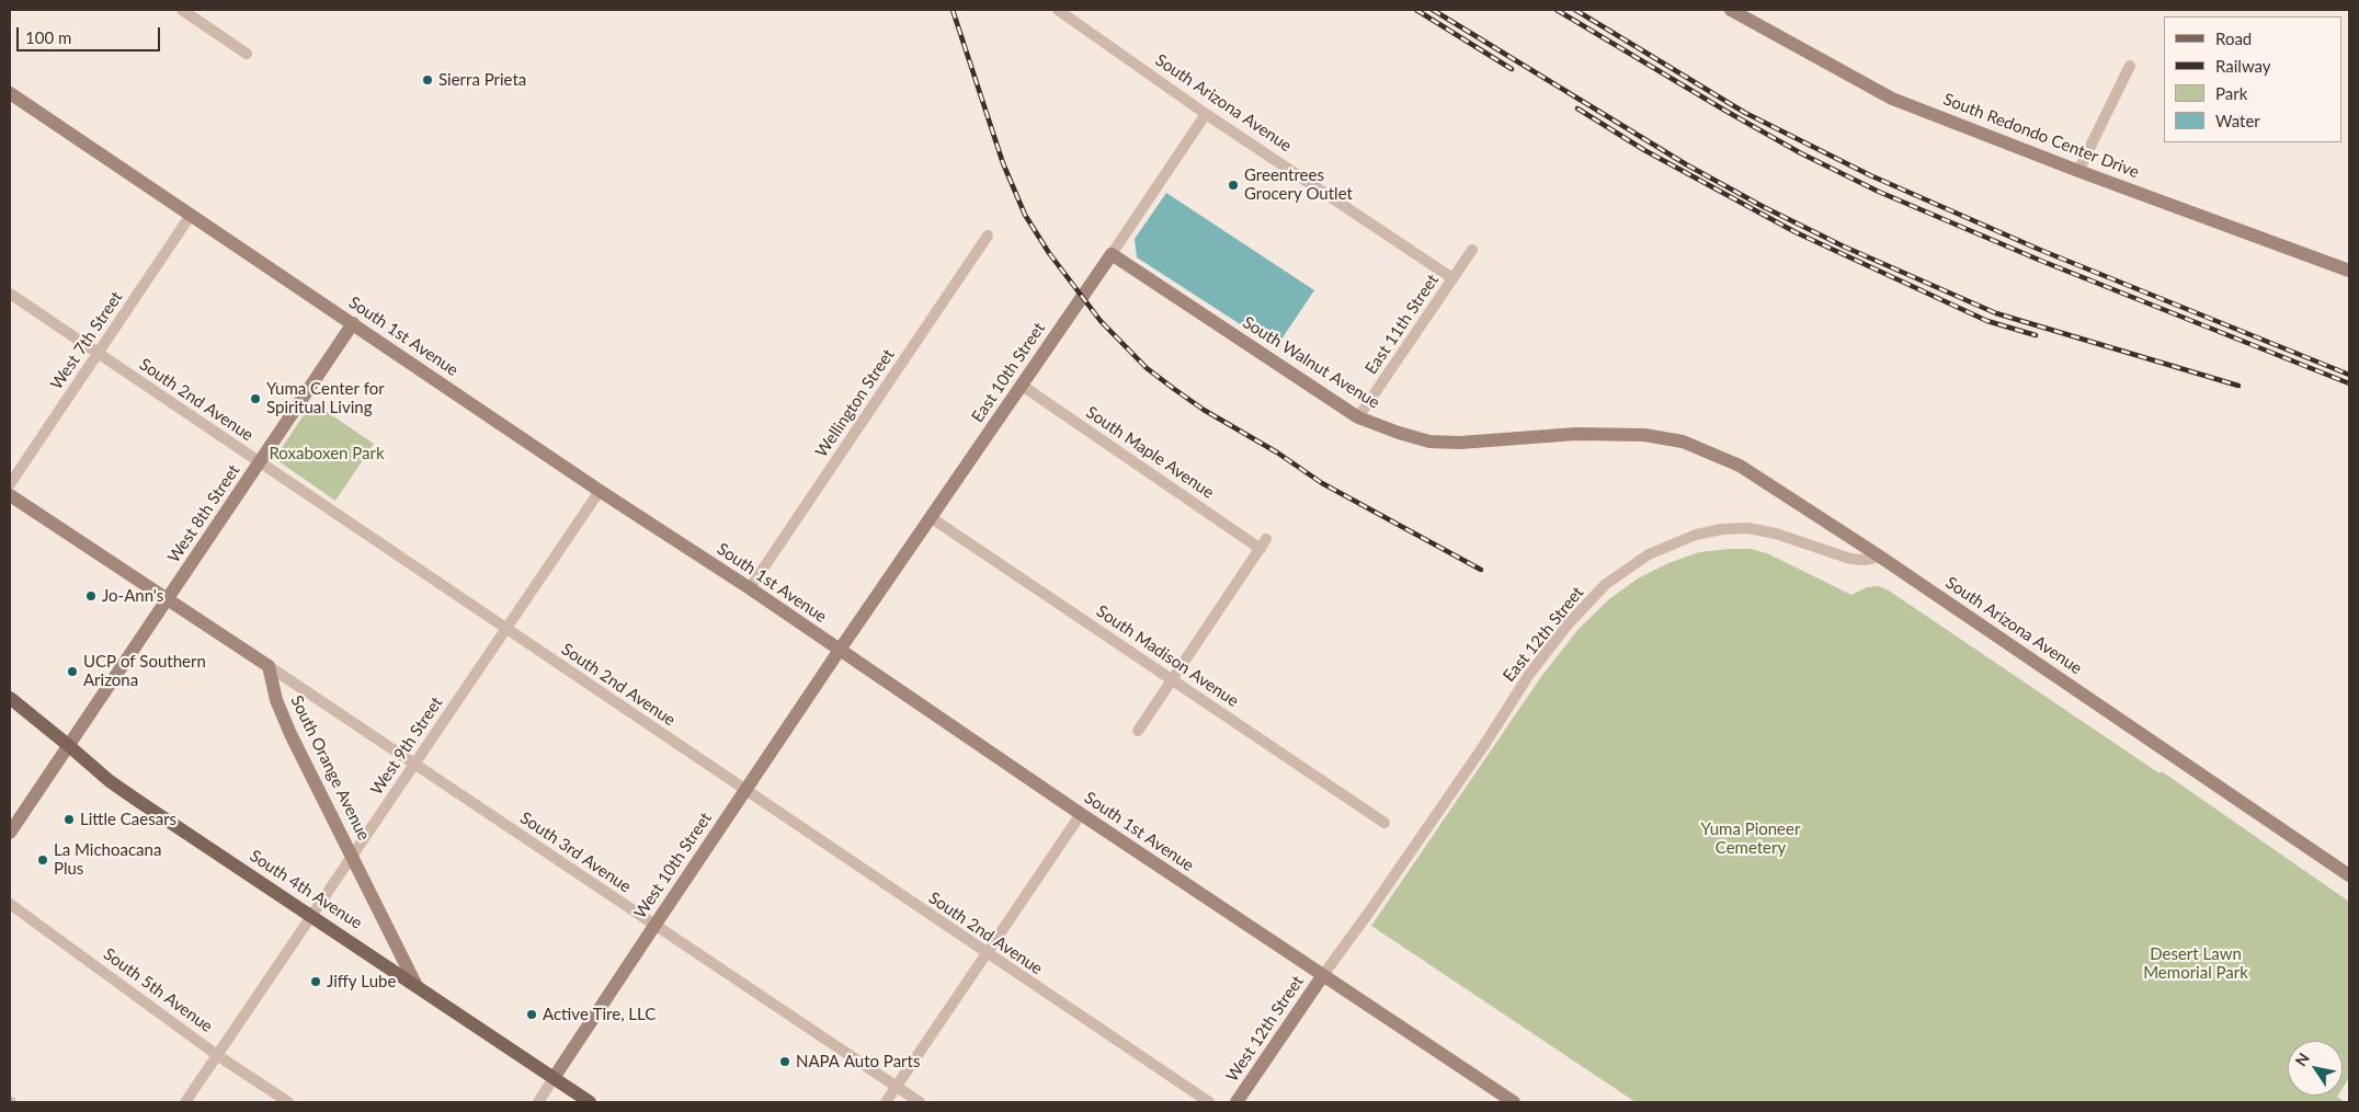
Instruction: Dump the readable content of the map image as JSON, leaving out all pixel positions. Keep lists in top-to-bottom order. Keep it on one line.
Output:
{"streets":{"main road":["South 4th Avenue"],"street":["South Arizona Avenue","South Redondo Center Drive","East 11th Street","South 1st Avenue","West 7th Street","South Walnut Avenue","East 10th Street","South 2nd Avenue","Wellington Street","South Maple Avenue","West 8th Street","East 12th Street","South Madison Avenue","West 9th Street","South Orange Avenue","South 3rd Avenue","West 10th Street","South 5th Avenue","West 12th Street"]},"crossings":[["South Arizona Avenue","East 11th Street"],["South Arizona Avenue","South Walnut Avenue"],["South Arizona Avenue","East 10th Street"],["South Arizona Avenue","East 12th Street"],["East 11th Street","South Walnut Avenue"],["South 1st Avenue","West 7th Street"],["South 1st Avenue","East 10th Street"],["South 1st Avenue","Wellington Street"],["South 1st Avenue","West 8th Street"],["South 1st Avenue","East 12th Street"],["South 1st Avenue","West 9th Street"],["South 1st Avenue","West 10th Street"],["South 1st Avenue","West 12th Street"],["West 7th Street","South 2nd Avenue"],["South Walnut Avenue","East 10th Street"],["East 10th Street","South Maple Avenue"],["East 10th Street","South Madison Avenue"],["East 10th Street","West 10th Street"],["South 2nd Avenue","West 8th Street"],["South 2nd Avenue","West 9th Street"],["South 2nd Avenue","West 10th Street"],["South Maple Avenue","South Madison Avenue"],["West 8th Street","South 4th Avenue"],["East 12th Street","West 12th Street"],["West 9th Street","South Orange Avenue"],["West 9th Street","South 3rd Avenue"],["West 9th Street","South 4th Avenue"],["West 9th Street","South 5th Avenue"],["South Orange Avenue","South 3rd Avenue"],["South Orange Avenue","South 4th Avenue"],["South 3rd Avenue","West 10th Street"],["West 10th Street","South 4th Avenue"]],"parks":["Roxaboxen Park","Yuma Pioneer Cemetery","Desert Lawn Memorial Park"],"places":["Sierra Prieta","Greentrees Grocery Outlet","Yuma Center for Spiritual Living","Jo-Ann's","UCP of Southern Arizona","Little Caesars","La Michoacana Plus","Jiffy Lube","Active Tire, LLC","NAPA Auto Parts"],"legend":["Road","Railway","Park","Water"],"scale_bar":"100 m","north":"top left"}
